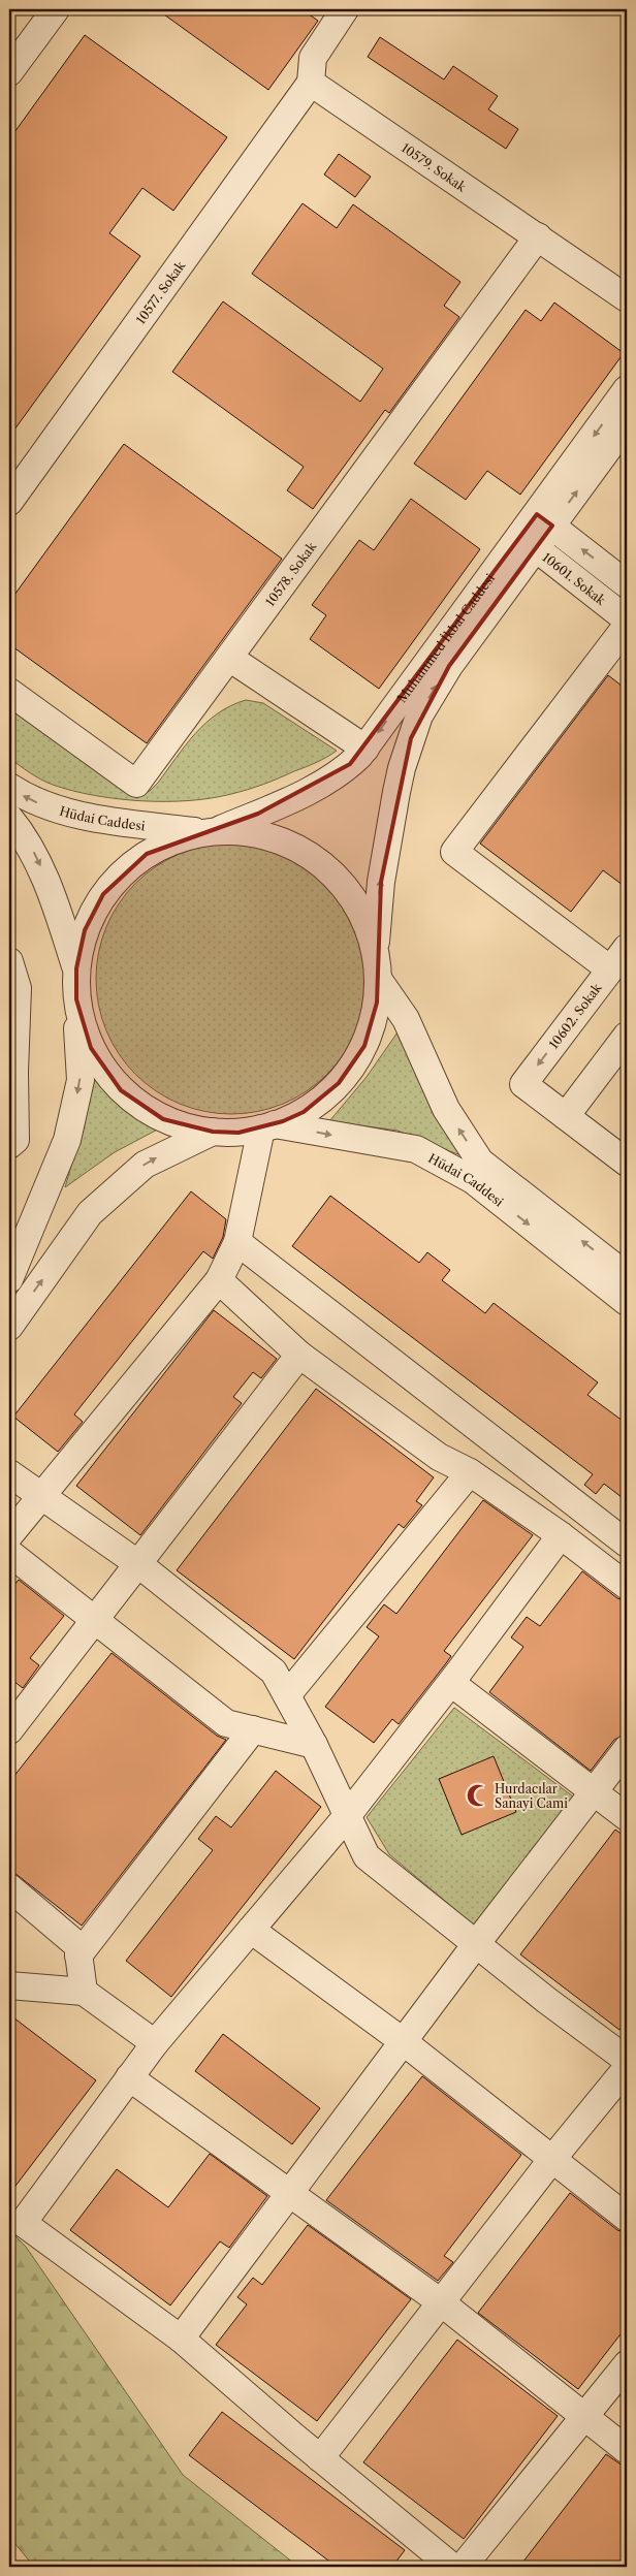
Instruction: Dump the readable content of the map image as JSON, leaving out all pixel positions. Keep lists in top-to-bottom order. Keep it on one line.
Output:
{"streets":{"street":["10579. Sokak","10577. Sokak","10578. Sokak","10601. Sokak","Muhammed İkbal Caddesi","Hüdai Caddesi","10602. Sokak"]},"crossings":[["10579. Sokak","10577. Sokak"],["10579. Sokak","10578. Sokak"],["10601. Sokak","Muhammed İkbal Caddesi"],["Muhammed İkbal Caddesi","Hüdai Caddesi"]],"places":{"mosque":["Hurdacılar Sanayi Cami"]}}
